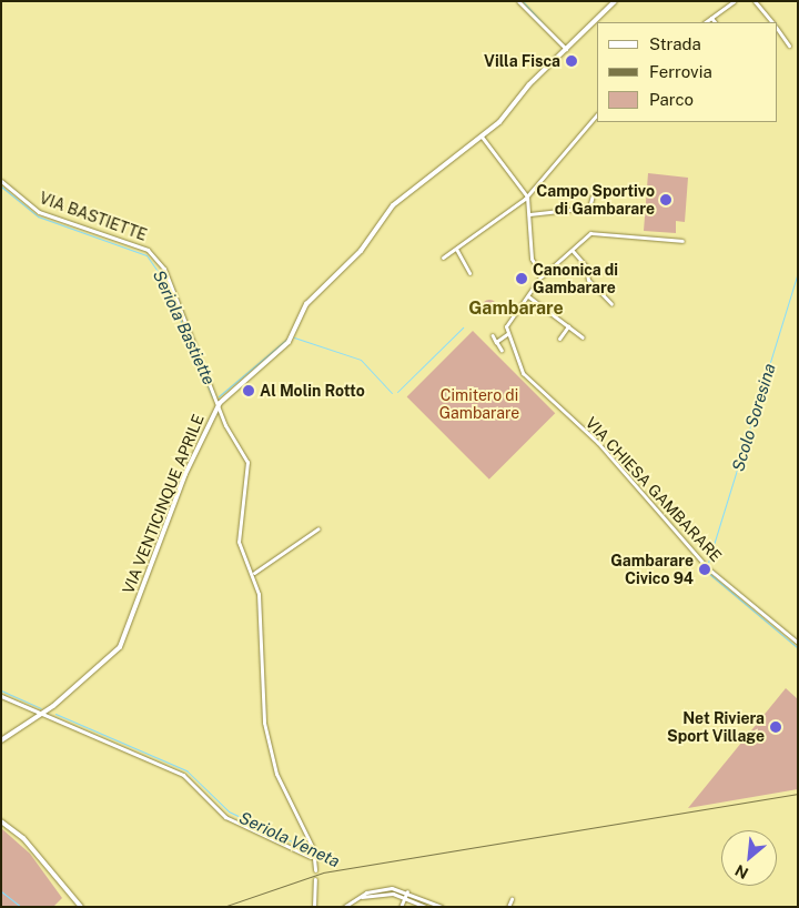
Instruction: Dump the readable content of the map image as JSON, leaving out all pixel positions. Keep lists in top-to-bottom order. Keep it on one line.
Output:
{"streets":{"street":["VIA BASTIETTE","VIA CHIESA GAMBARARE","VIA VENTICINQUE APRILE"]},"crossings":[["VIA BASTIETTE","VIA VENTICINQUE APRILE"]],"districts":["Gambarare"],"water":["Seriola Bastiette","Scolo Soresina","Seriola Veneta"],"parks":["Cimitero di Gambarare"],"places":["Villa Fisca","Campo Sportivo di Gambarare","Canonica di Gambarare","Al Molin Rotto","Gambarare Civico 94","Net Riviera Sport Village"],"legend":["Strada","Ferrovia","Parco"],"north":"bottom left"}
